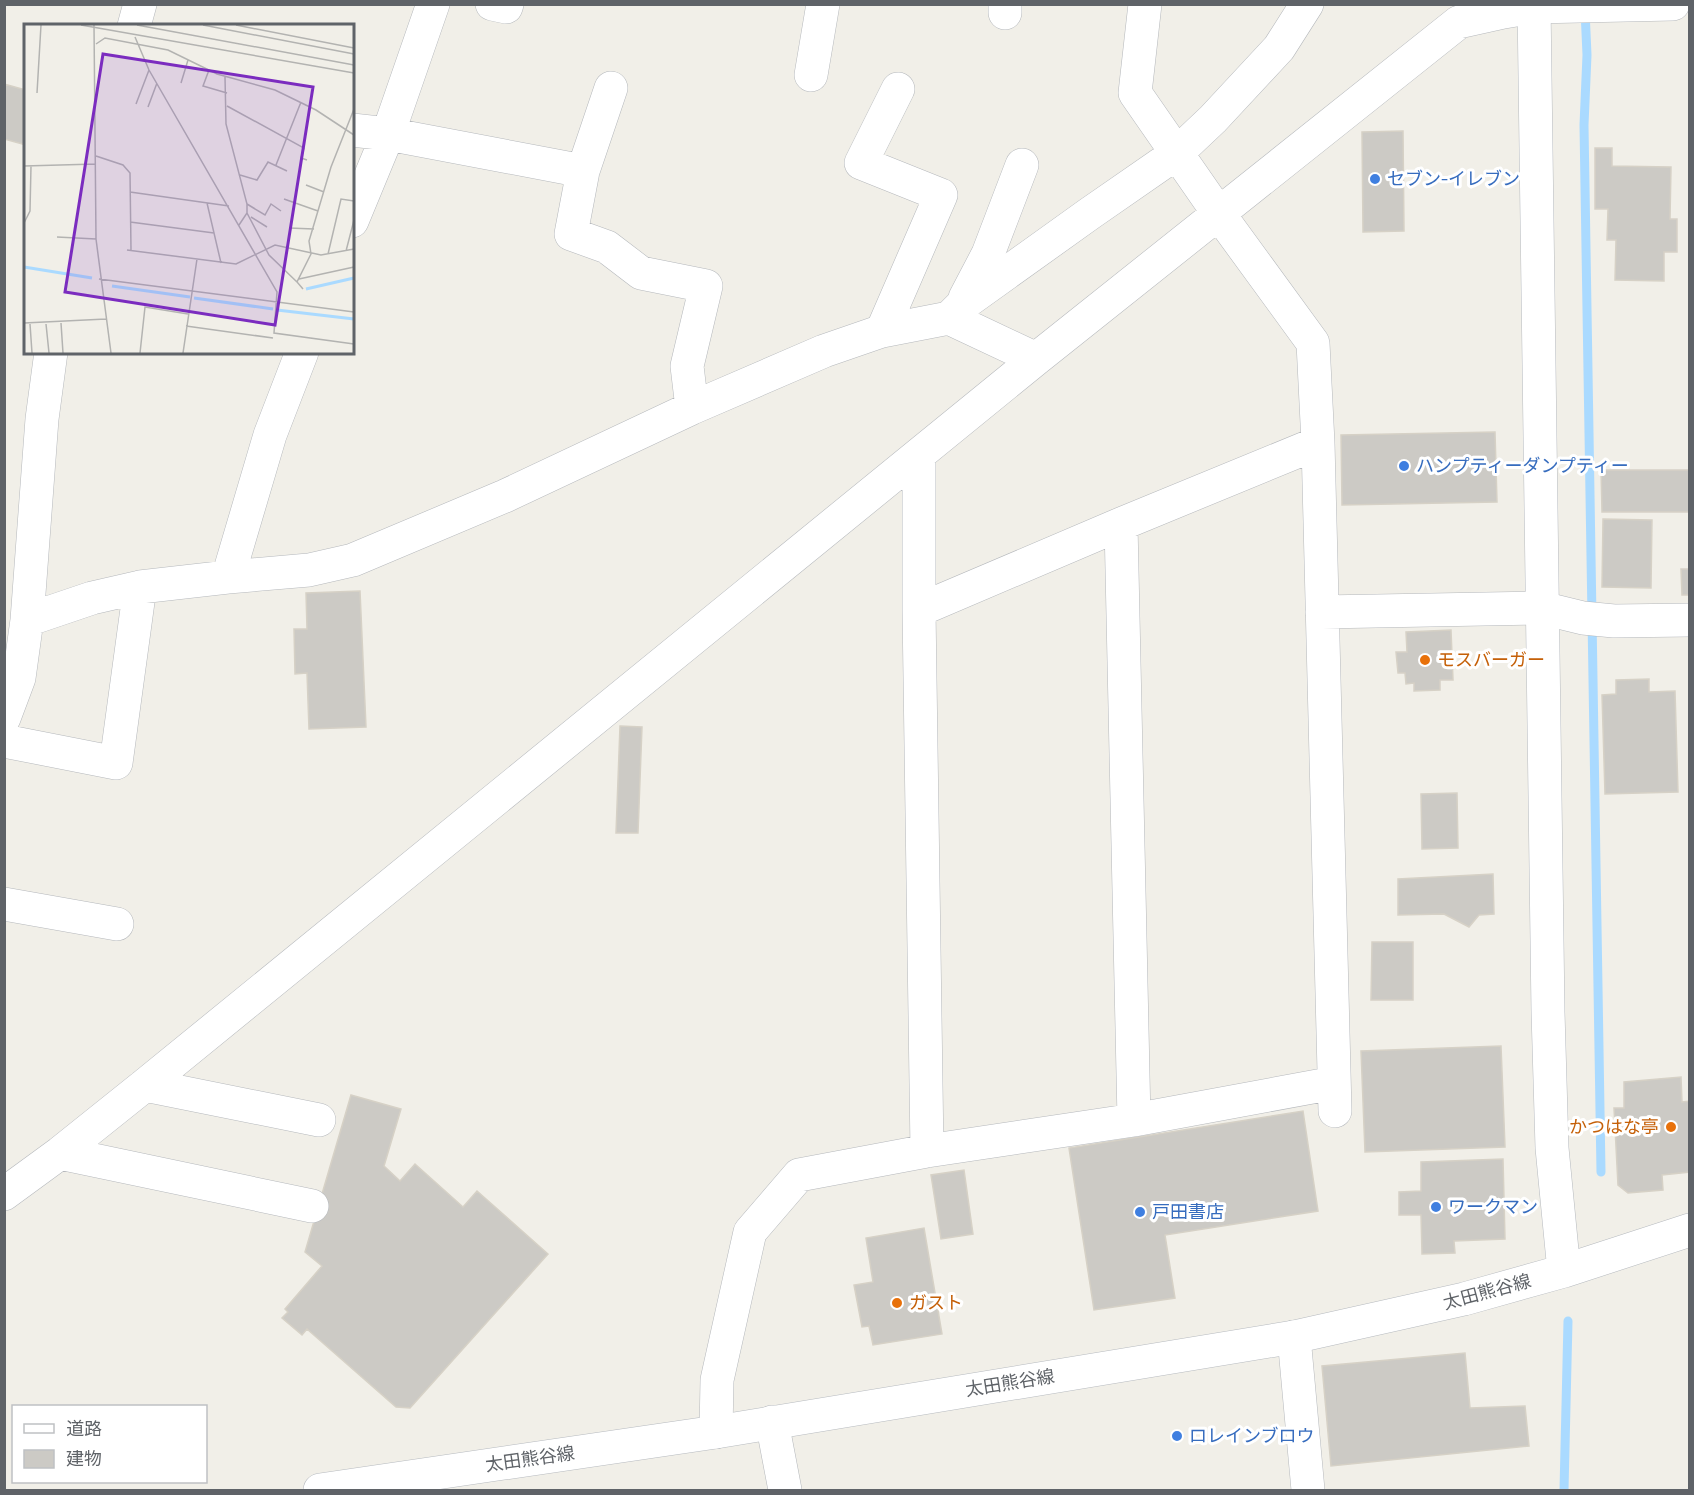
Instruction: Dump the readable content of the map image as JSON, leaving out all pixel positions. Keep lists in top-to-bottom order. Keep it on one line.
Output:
{"streets":{"street":["太田熊谷線"]},"places":["セブン-イレブン","ハンプティーダンプティー","モスバーガー","かつはな亭","ワークマン","戸田書店","ガスト","ロレインブロウ"],"legend":["道路","建物"]}
